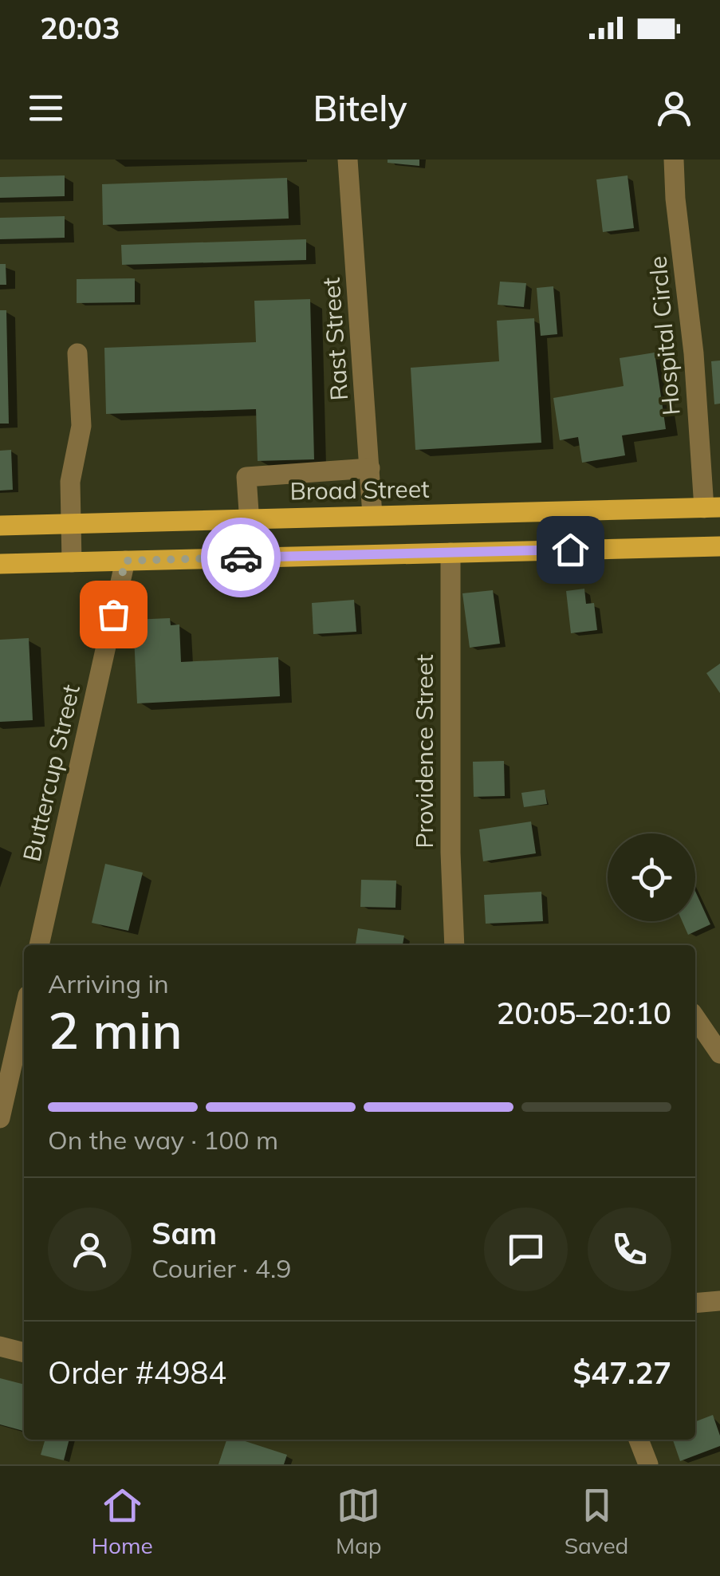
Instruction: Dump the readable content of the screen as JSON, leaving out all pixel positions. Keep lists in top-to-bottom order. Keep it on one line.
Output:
{"streets":{"main road":["Broad Street"],"street":["Hospital Circle","Rast Street","Providence Street","Buttercup Street"]},"crossings":[["Hospital Circle","Broad Street"],["Rast Street","Broad Street"]],"page":{"status":"20:03","header":"Bitely","heading":["2 min","Arriving in","20:05–20:10"],"panel":["Sam","Courier · 4.9","Order #4984","$47.27"],"bar":"On the way · 100 m","tabs":["Home","Map","Saved"]}}
